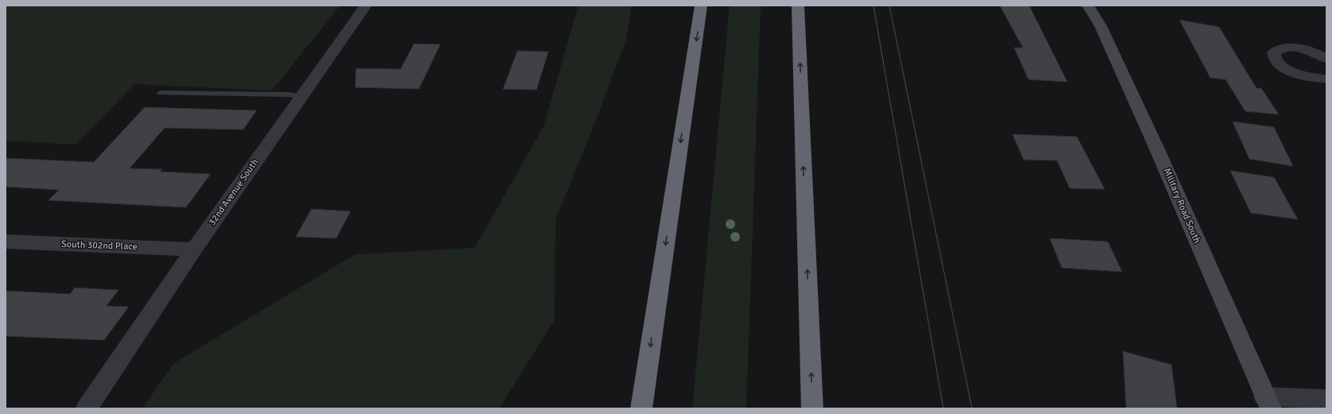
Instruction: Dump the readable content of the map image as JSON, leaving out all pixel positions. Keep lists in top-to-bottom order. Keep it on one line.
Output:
{"streets":{"main road":["Military Road South"],"street":["32nd Avenue South","South 302nd Place"]},"crossings":[["32nd Avenue South","South 302nd Place"]]}
